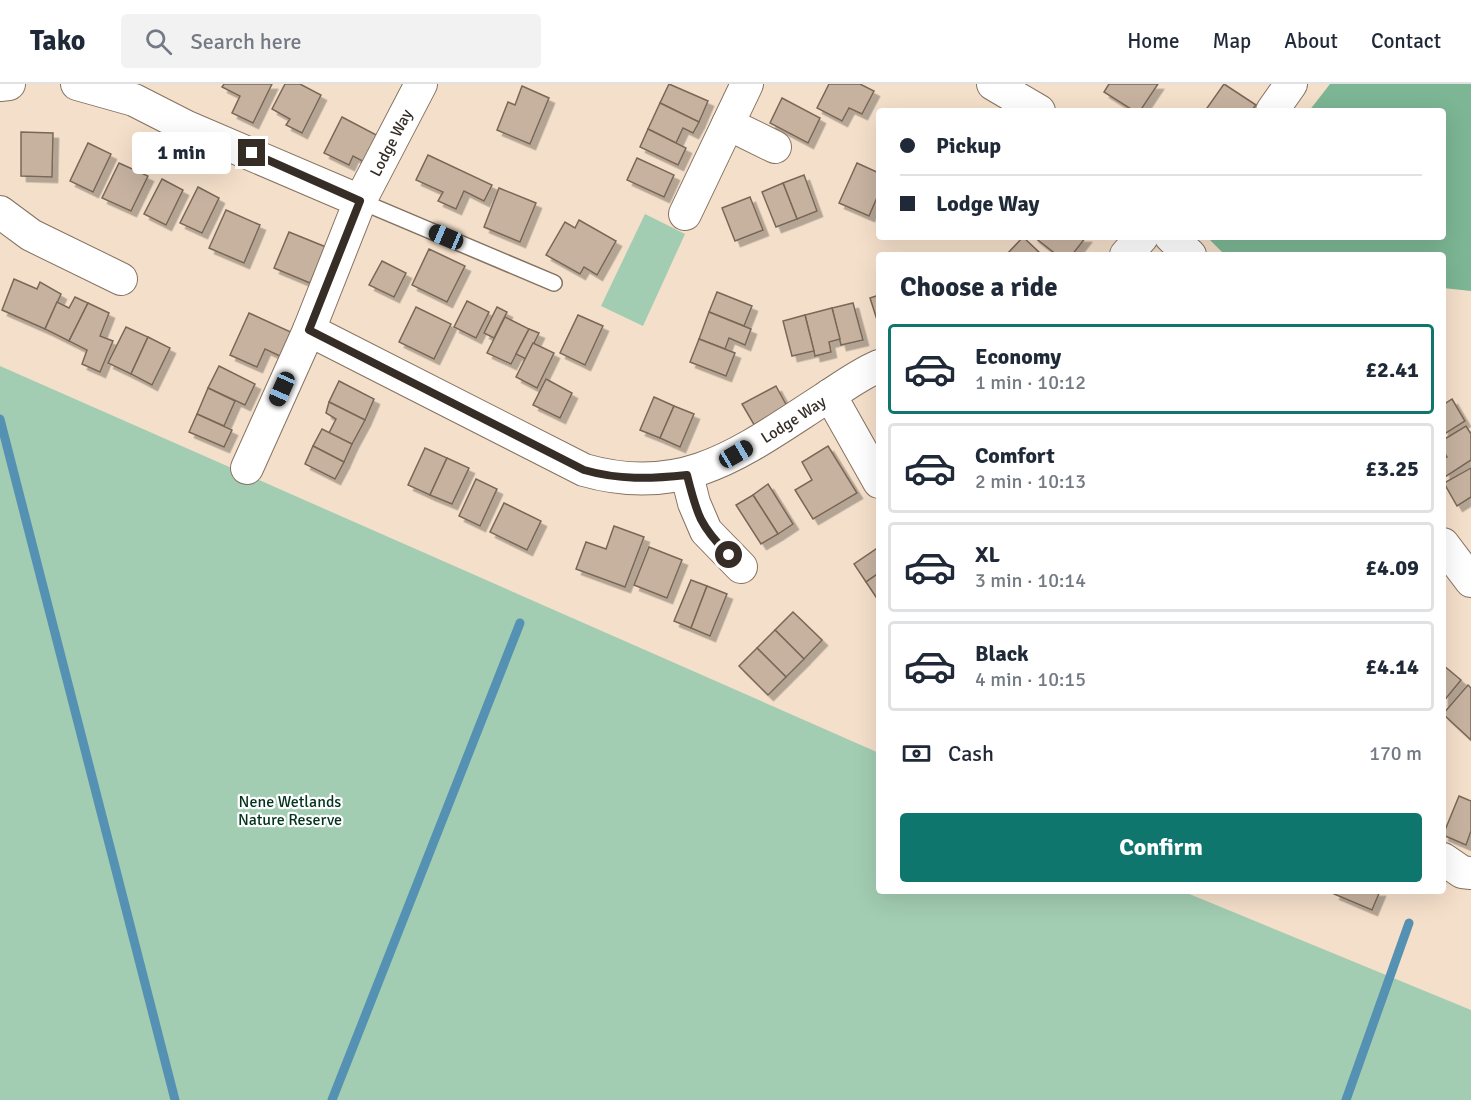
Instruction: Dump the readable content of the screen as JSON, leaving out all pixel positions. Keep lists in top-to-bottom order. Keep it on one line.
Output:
{"streets":{"street":["Lodge Way"]},"parks":["Nene Wetlands Nature Reserve"],"page":{"header":"Tako","search":"Search here","nav":["Home","Map","About","Contact"],"banner":["Pickup","Lodge Way"],"bubble":"1 min","heading":"Choose a ride","list":[{"name":"Economy","note":"1 min · 10:12","value":"£2.41"},{"name":"Comfort","note":"2 min · 10:13","value":"£3.25"},{"name":"XL","note":"3 min · 10:14","value":"£4.09"},{"name":"Black","note":"4 min · 10:15","value":"£4.14"}],"pay":["Cash","170 m"],"buttons":"Confirm"}}
